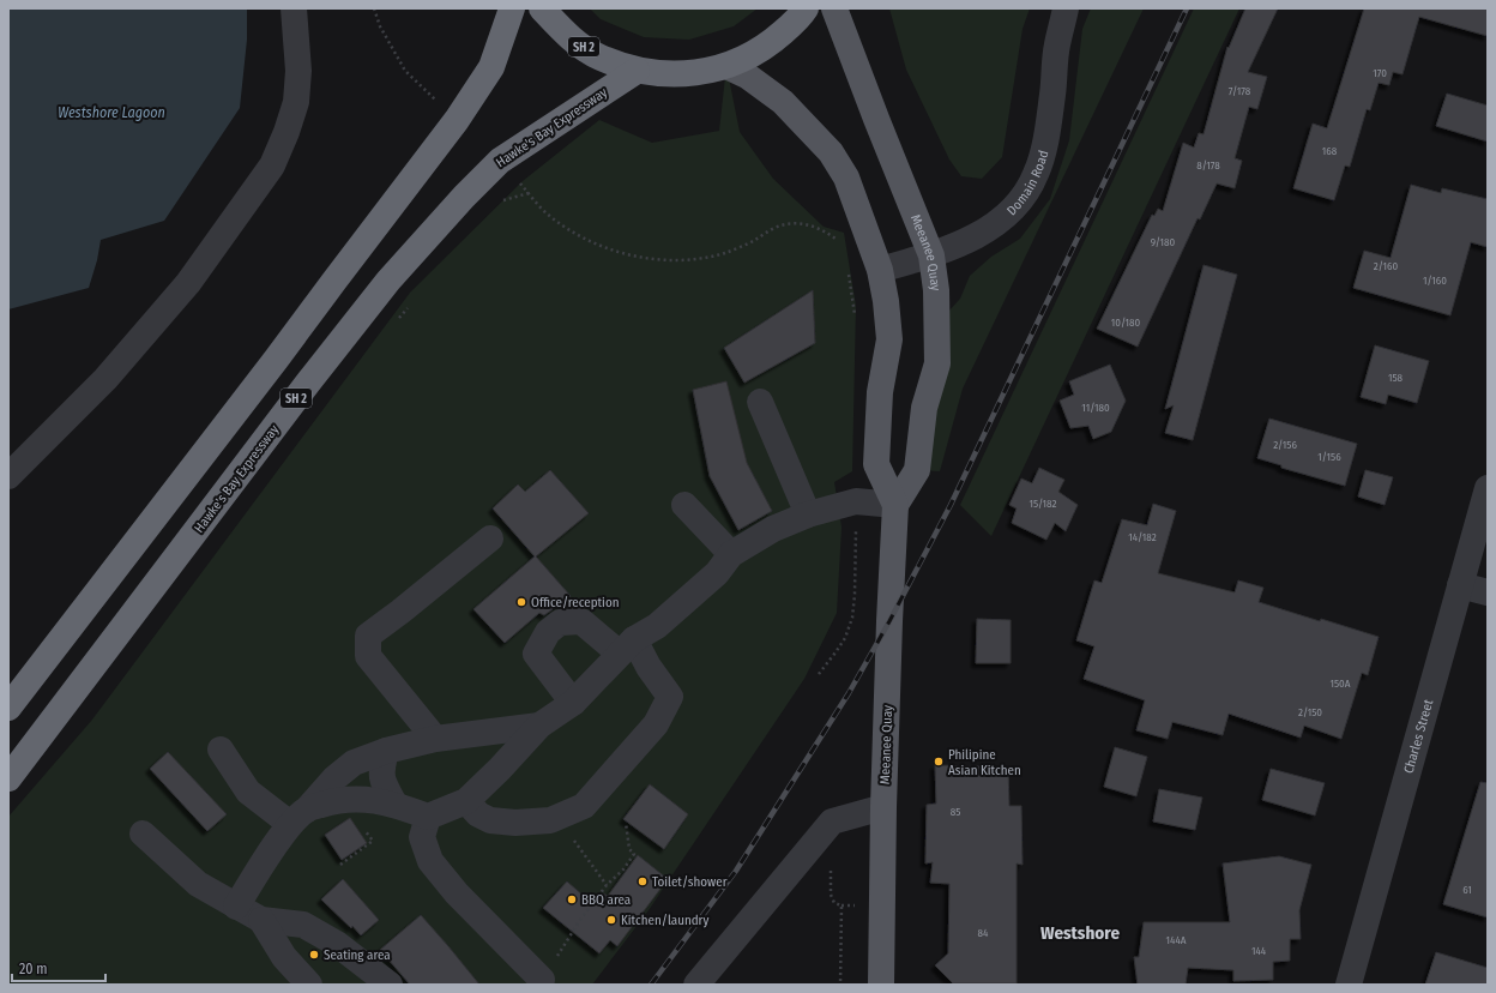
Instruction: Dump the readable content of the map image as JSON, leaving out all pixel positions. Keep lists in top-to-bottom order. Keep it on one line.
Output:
{"streets":{"highway":["SH 2","Hawke's Bay Expressway"],"main road":["Meeanee Quay"],"street":["Domain Road","Charles Street"]},"crossings":[["SH 2","Hawke's Bay Expressway"],["SH 2","Meeanee Quay"],["Domain Road","Meeanee Quay"]],"districts":["Westshore"],"water":["Westshore Lagoon"],"places":["Office/reception","Philipine Asian Kitchen","Toilet/shower","BBQ area","Kitchen/laundry","Seating area"],"house_numbers":["170","7/178","168","8/178","9/180","2/160","1/160","10/180","158","11/180","2/156","1/156","15/182","14/182","150A","2/150","85","61","84","144A","144"],"scale_bar":"20 m"}
